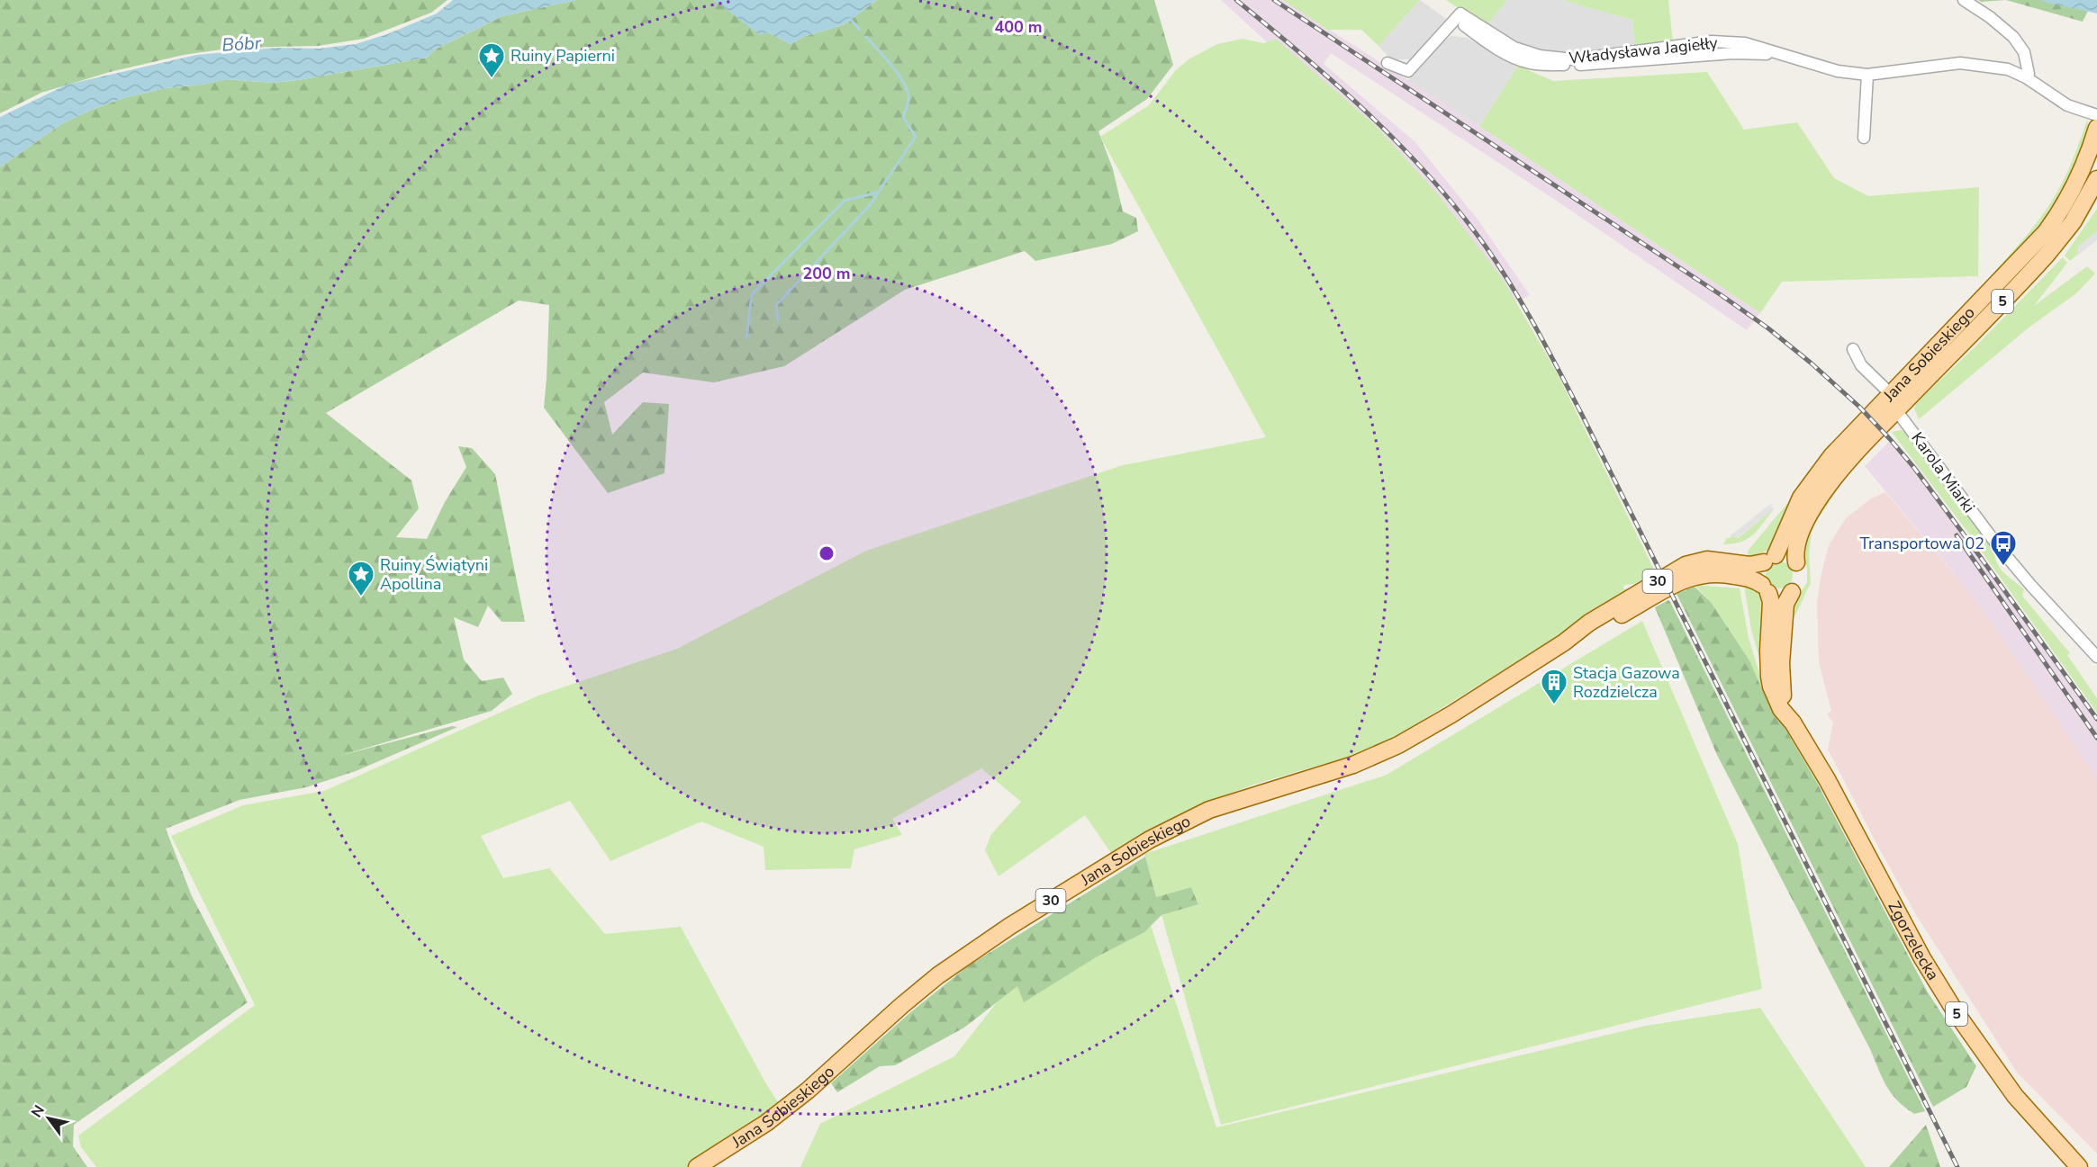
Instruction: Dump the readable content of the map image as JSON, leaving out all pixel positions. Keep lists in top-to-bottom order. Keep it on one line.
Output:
{"streets":{"main road":["5","Jana Sobieskiego","30","Zgorzelecka"],"street":["Karola Miarki"]},"crossings":[["5","Jana Sobieskiego"],["5","Zgorzelecka"],["Jana Sobieskiego","Karola Miarki"],["Jana Sobieskiego","Zgorzelecka"]],"water":["Bóbr"],"places":{"place":["Ruiny Papierni","Ruiny Świątyni Apollina"],"bus stop":["Transportowa 02"],"building":["Stacja Gazowa Rozdzielcza"]},"north":"top left","rings":["400 m","200 m"]}
